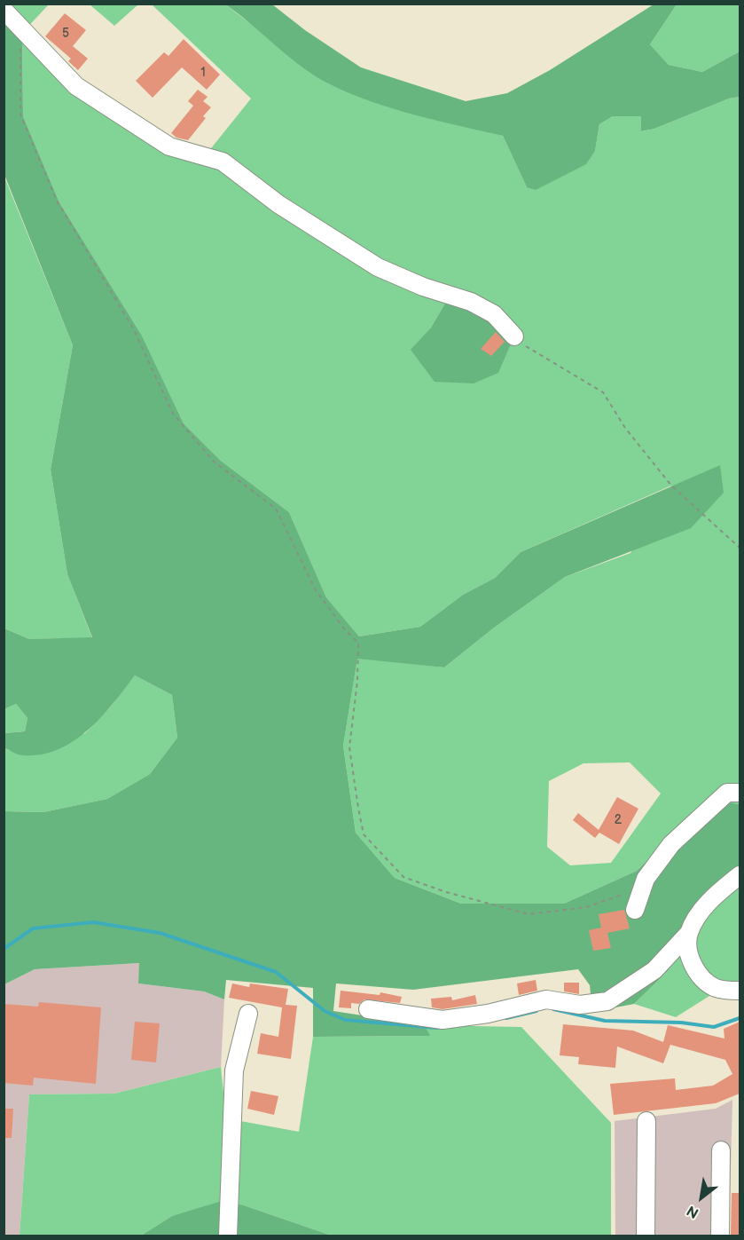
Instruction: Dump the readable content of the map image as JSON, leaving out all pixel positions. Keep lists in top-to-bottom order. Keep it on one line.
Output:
{"house_numbers":["5","1","2"],"north":"bottom left"}
